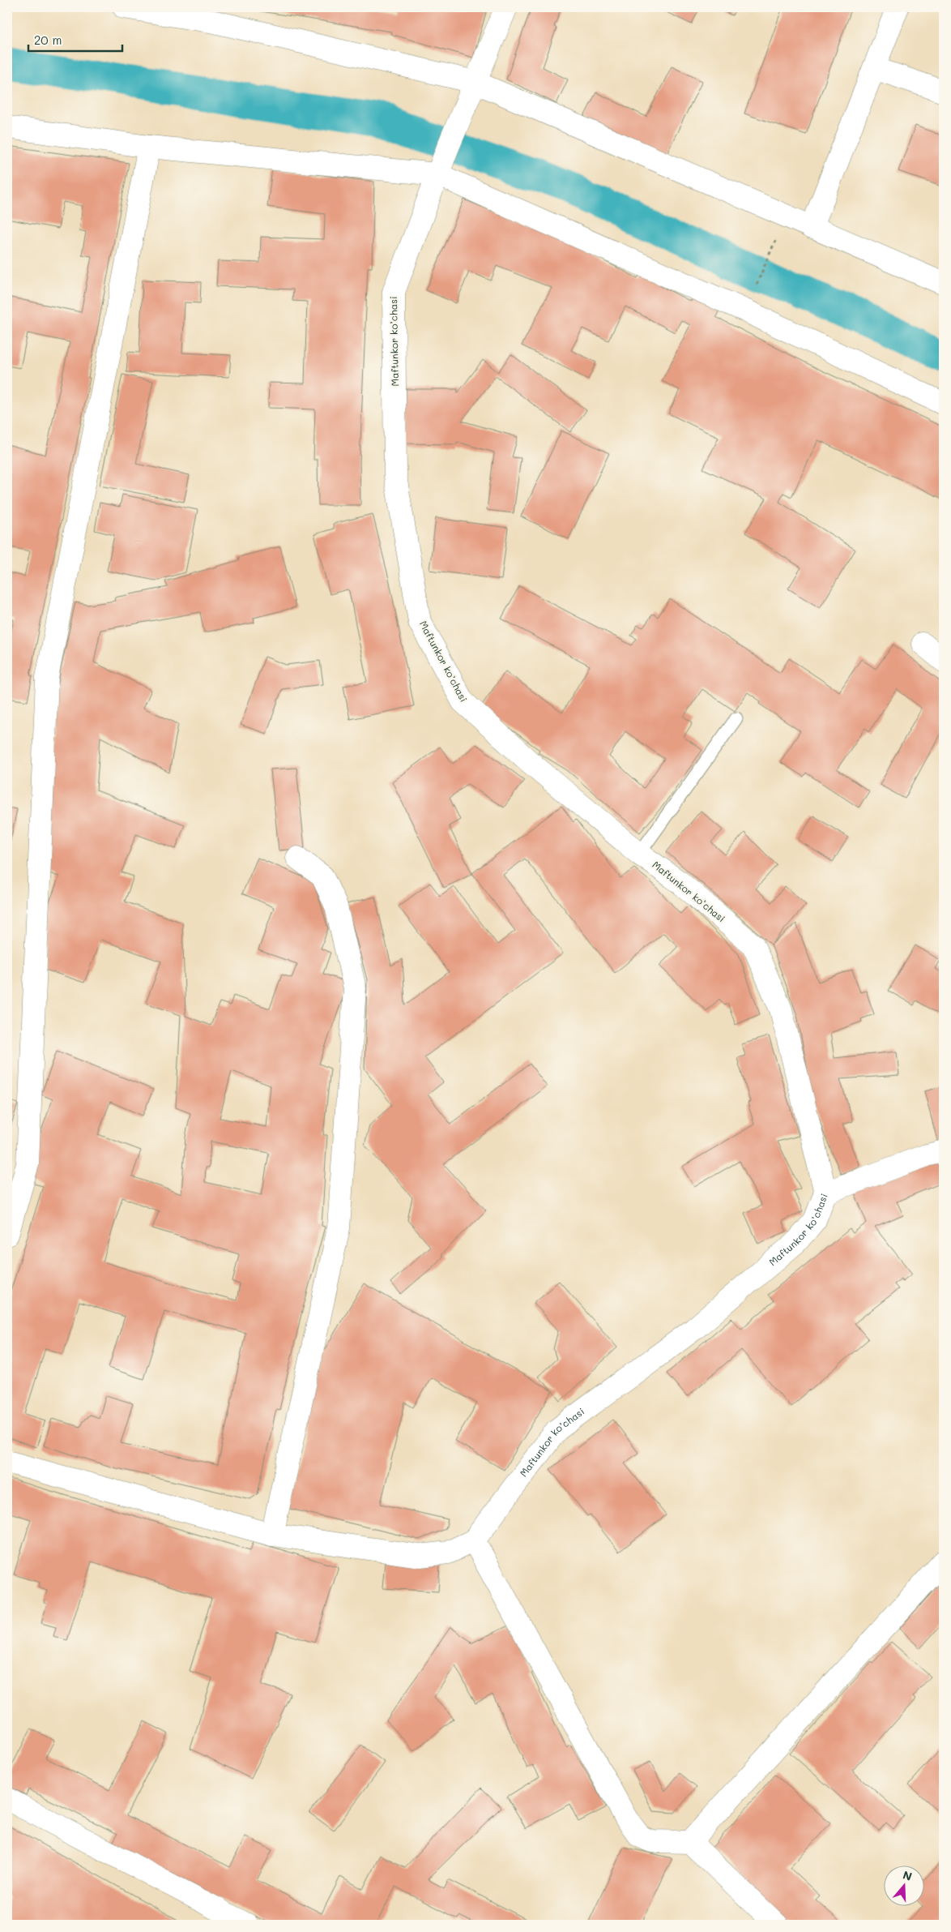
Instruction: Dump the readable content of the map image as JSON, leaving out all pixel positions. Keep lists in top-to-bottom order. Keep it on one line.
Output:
{"streets":{"street":["Maftunkor ko’chasi"]},"scale_bar":"20 m","north":"top"}
